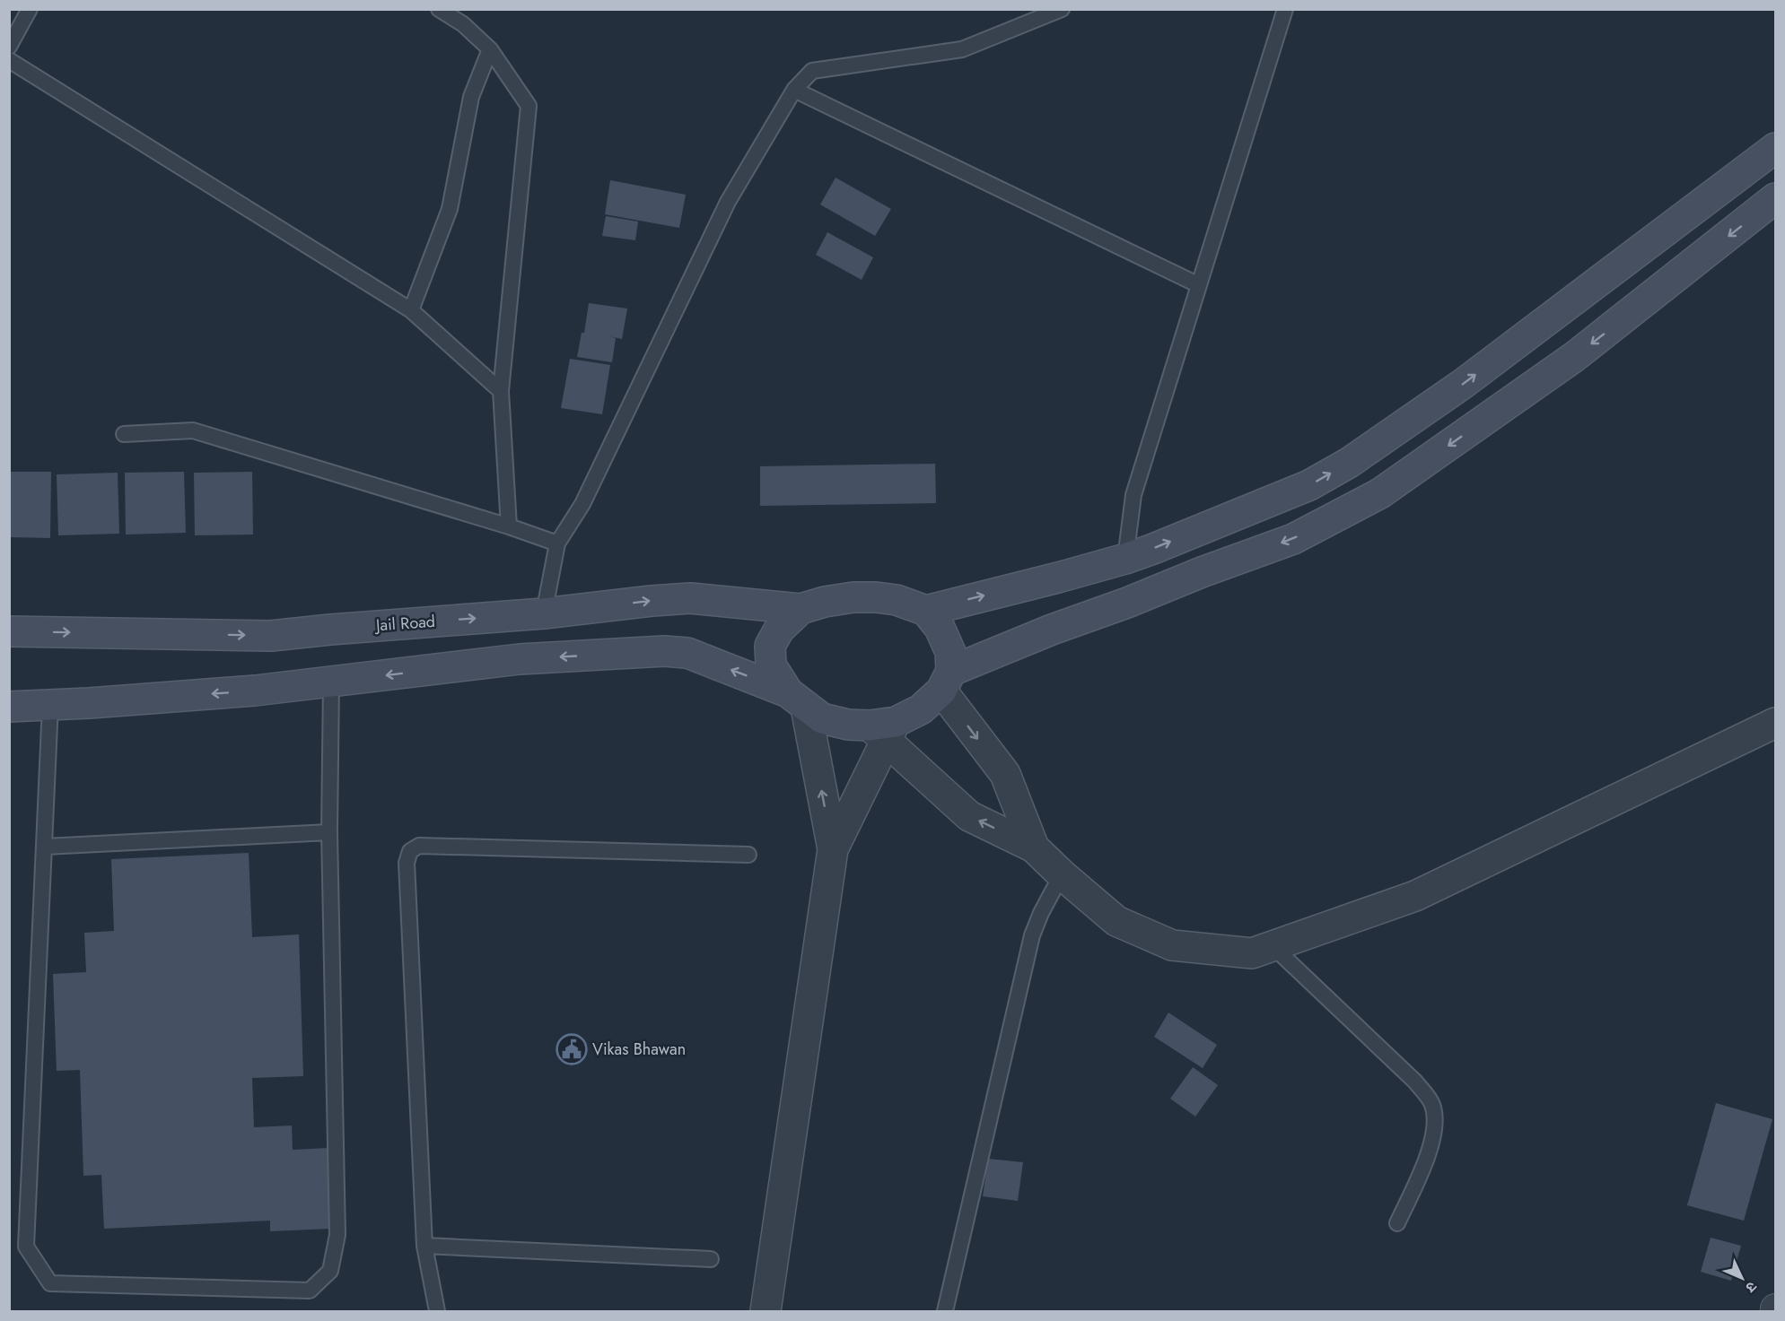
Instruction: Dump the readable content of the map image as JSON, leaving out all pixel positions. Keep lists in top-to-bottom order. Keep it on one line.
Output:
{"streets":{"main road":["Jail Road"]},"places":{"public building":["Vikas Bhawan"]},"north":"bottom right"}
